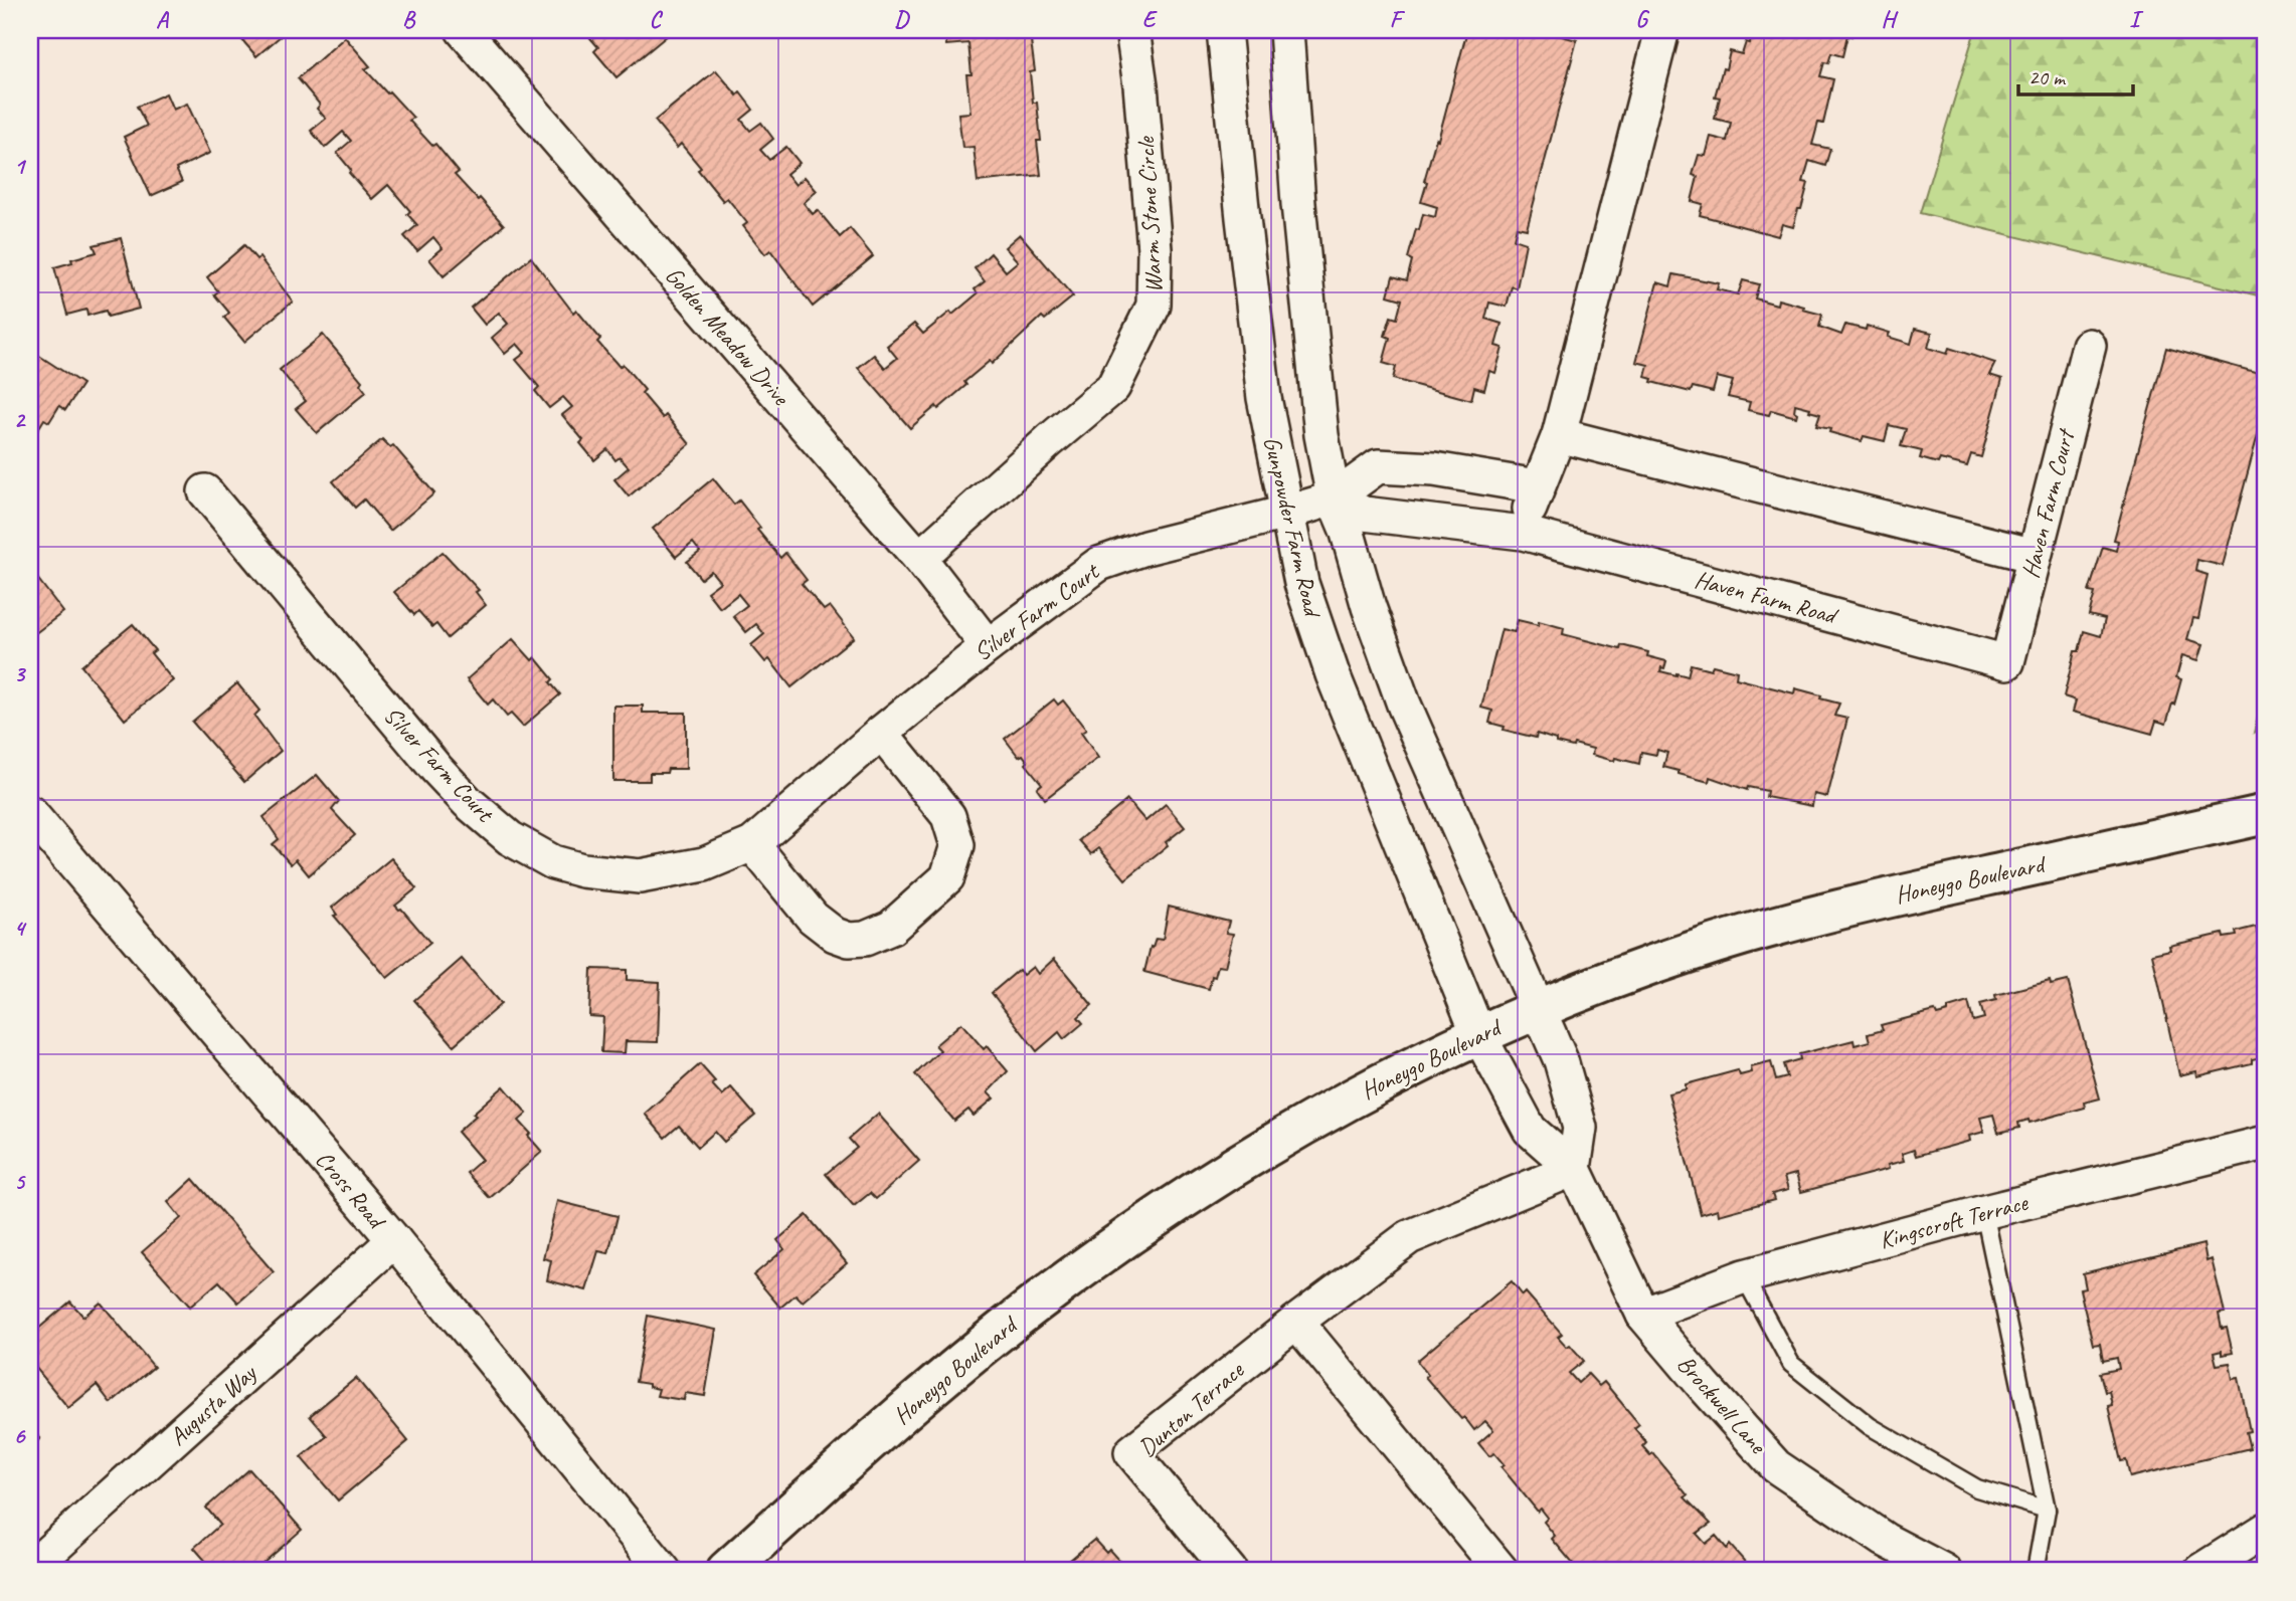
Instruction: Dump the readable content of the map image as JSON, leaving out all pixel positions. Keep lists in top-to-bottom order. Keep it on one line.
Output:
{"streets":{"main road":["Honeygo Boulevard"],"street":["Warm Stone Circle","Golden Meadow Drive","Haven Farm Court","Gunpowder Farm Road","Haven Farm Road","Silver Farm Court","Cross Road","Kingscroft Terrace","Brockwell Lane","Augusta Way","Dunton Terrace"]},"crossings":[["Warm Stone Circle","Golden Meadow Drive"],["Golden Meadow Drive","Silver Farm Court"],["Haven Farm Court","Haven Farm Road"],["Gunpowder Farm Road","Haven Farm Road"],["Gunpowder Farm Road","Silver Farm Court"],["Gunpowder Farm Road","Honeygo Boulevard"],["Gunpowder Farm Road","Brockwell Lane"],["Haven Farm Road","Silver Farm Court"],["Honeygo Boulevard","Brockwell Lane"],["Cross Road","Augusta Way"],["Kingscroft Terrace","Brockwell Lane"],["Brockwell Lane","Dunton Terrace"]],"scale_bar":"20 m","grid":{"columns":["A","B","C","D","E","F","G","H","I"],"rows":["1","2","3","4","5","6"]}}
